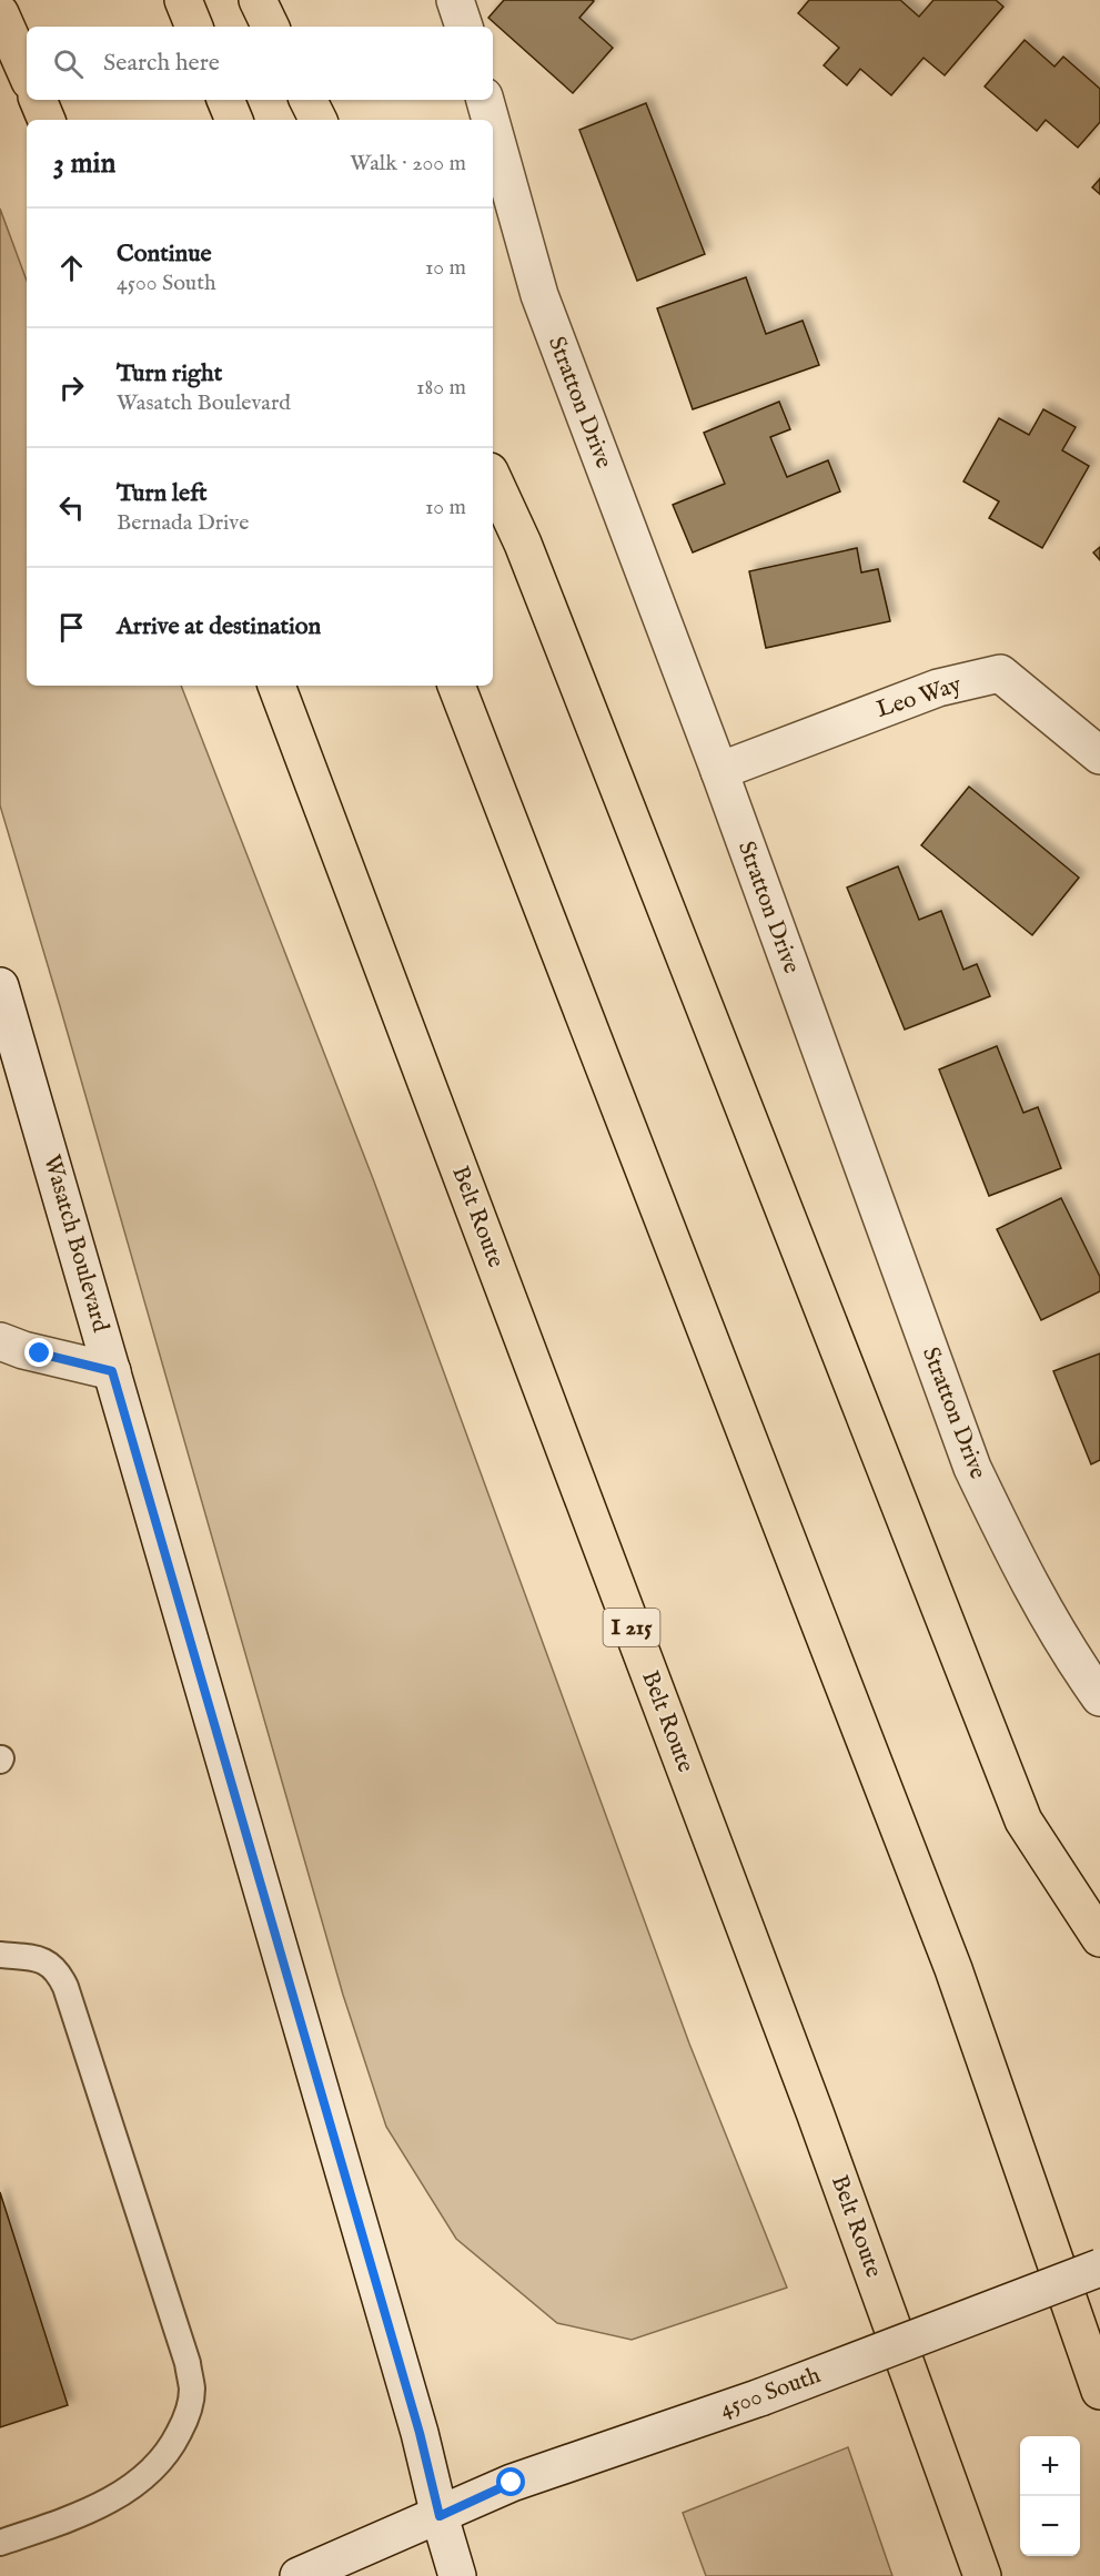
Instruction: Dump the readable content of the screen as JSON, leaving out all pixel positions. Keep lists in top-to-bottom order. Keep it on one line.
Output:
{"streets":{"highway":["Belt Route","I 215"],"street":["Stratton Drive","Leo Way","Wasatch Boulevard","4500 South"]},"crossings":[["Stratton Drive","Leo Way"],["Wasatch Boulevard","4500 South"]],"page":{"search":"Search here","heading":["3 min","Walk · 200 m"],"list":[["Continue","4500 South","10 m"],["Turn right","Wasatch Boulevard","180 m"],["Turn left","Bernada Drive","10 m"],"Arrive at destination"],"map_buttons":["+","−"]}}
